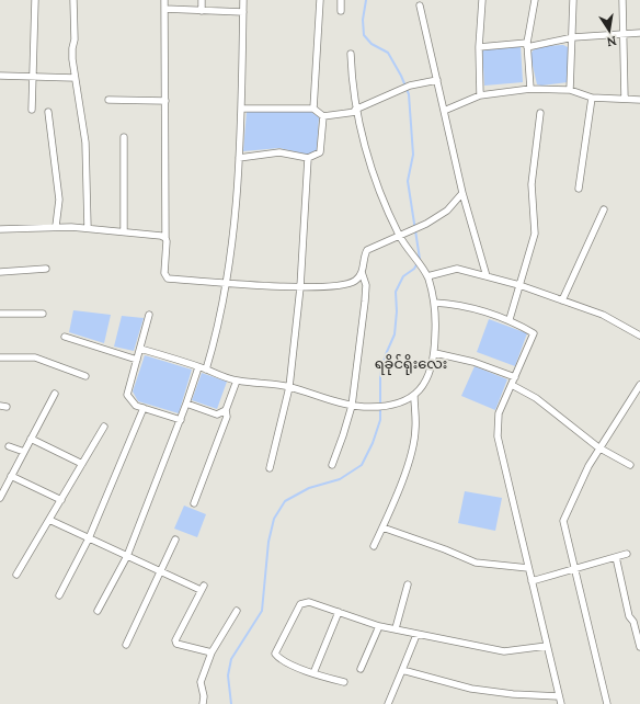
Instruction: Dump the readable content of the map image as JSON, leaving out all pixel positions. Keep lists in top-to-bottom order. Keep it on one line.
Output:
{"districts":["ရခိုင်ရိုးလေး"],"north":"bottom"}
